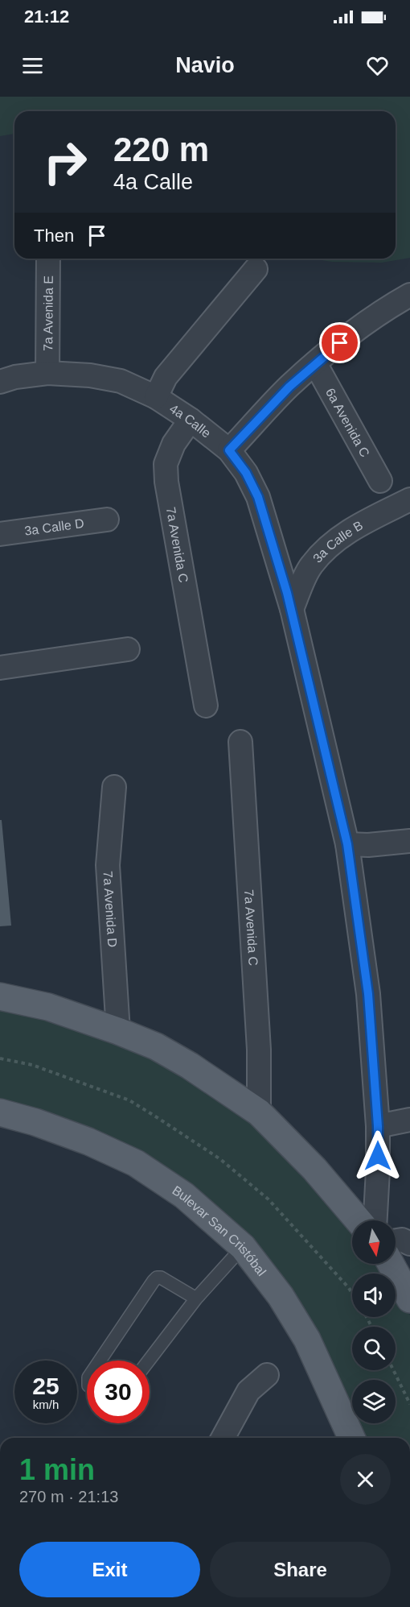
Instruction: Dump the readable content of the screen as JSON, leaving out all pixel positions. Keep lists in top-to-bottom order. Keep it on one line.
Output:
{"streets":{"main road":["Bulevar San Cristóbal"],"street":["7a Avenida E","4a Calle","6a Avenida C","3a Calle D","3a Calle B","7a Avenida C","7a Avenida D"]},"crossings":[["7a Avenida E","4a Calle"],["4a Calle","3a Calle B"],["4a Calle","7a Avenida C"]],"north":"bottom","page":{"status":"21:12","header":"Navio","turn":["220 m","4a Calle"],"then":"Then","speed":"25 km/h","limit":"30","heading":["1 min","270 m · 21:13"],"buttons":["Exit","Share"]}}
